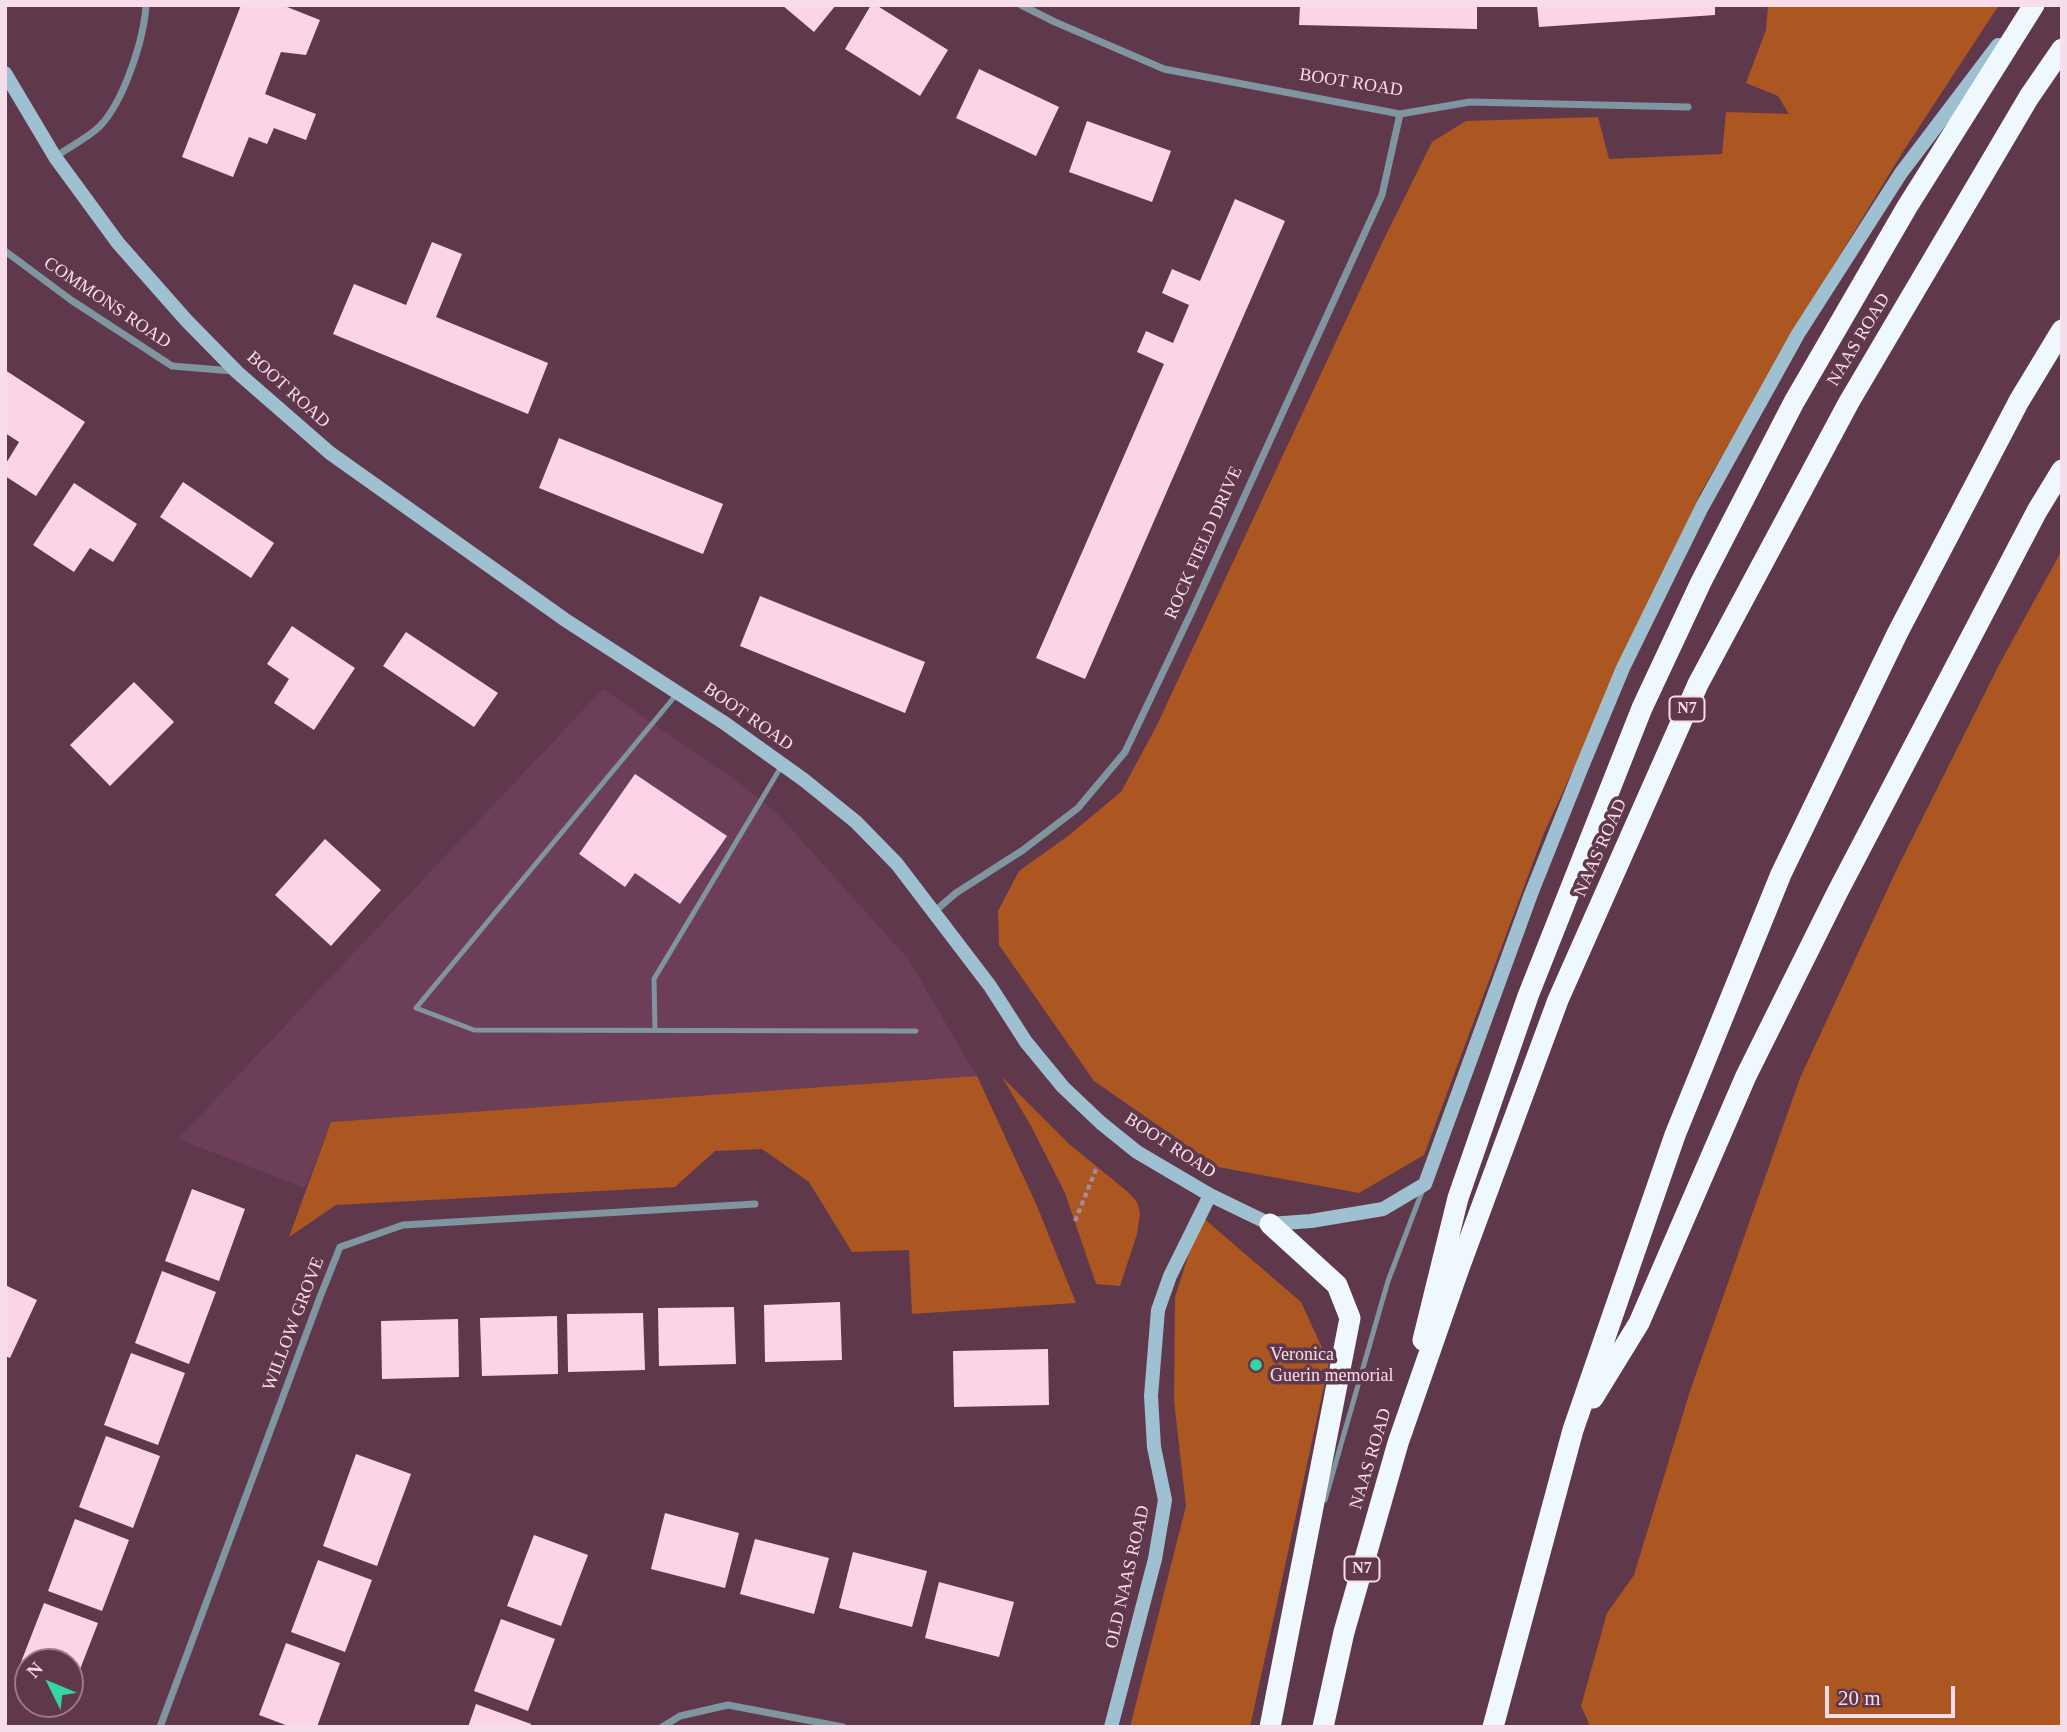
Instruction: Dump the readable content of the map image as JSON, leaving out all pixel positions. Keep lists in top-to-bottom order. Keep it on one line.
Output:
{"streets":{"highway":["NAAS ROAD","N7"],"street":["BOOT ROAD","COMMONS ROAD","ROCK FIELD DRIVE","WILLOW GROVE","OLD NAAS ROAD"]},"crossings":[["BOOT ROAD","COMMONS ROAD"],["BOOT ROAD","NAAS ROAD"],["BOOT ROAD","ROCK FIELD DRIVE"],["BOOT ROAD","OLD NAAS ROAD"]],"places":["Veronica Guerin memorial"],"scale_bar":"20 m","north":"top left"}
